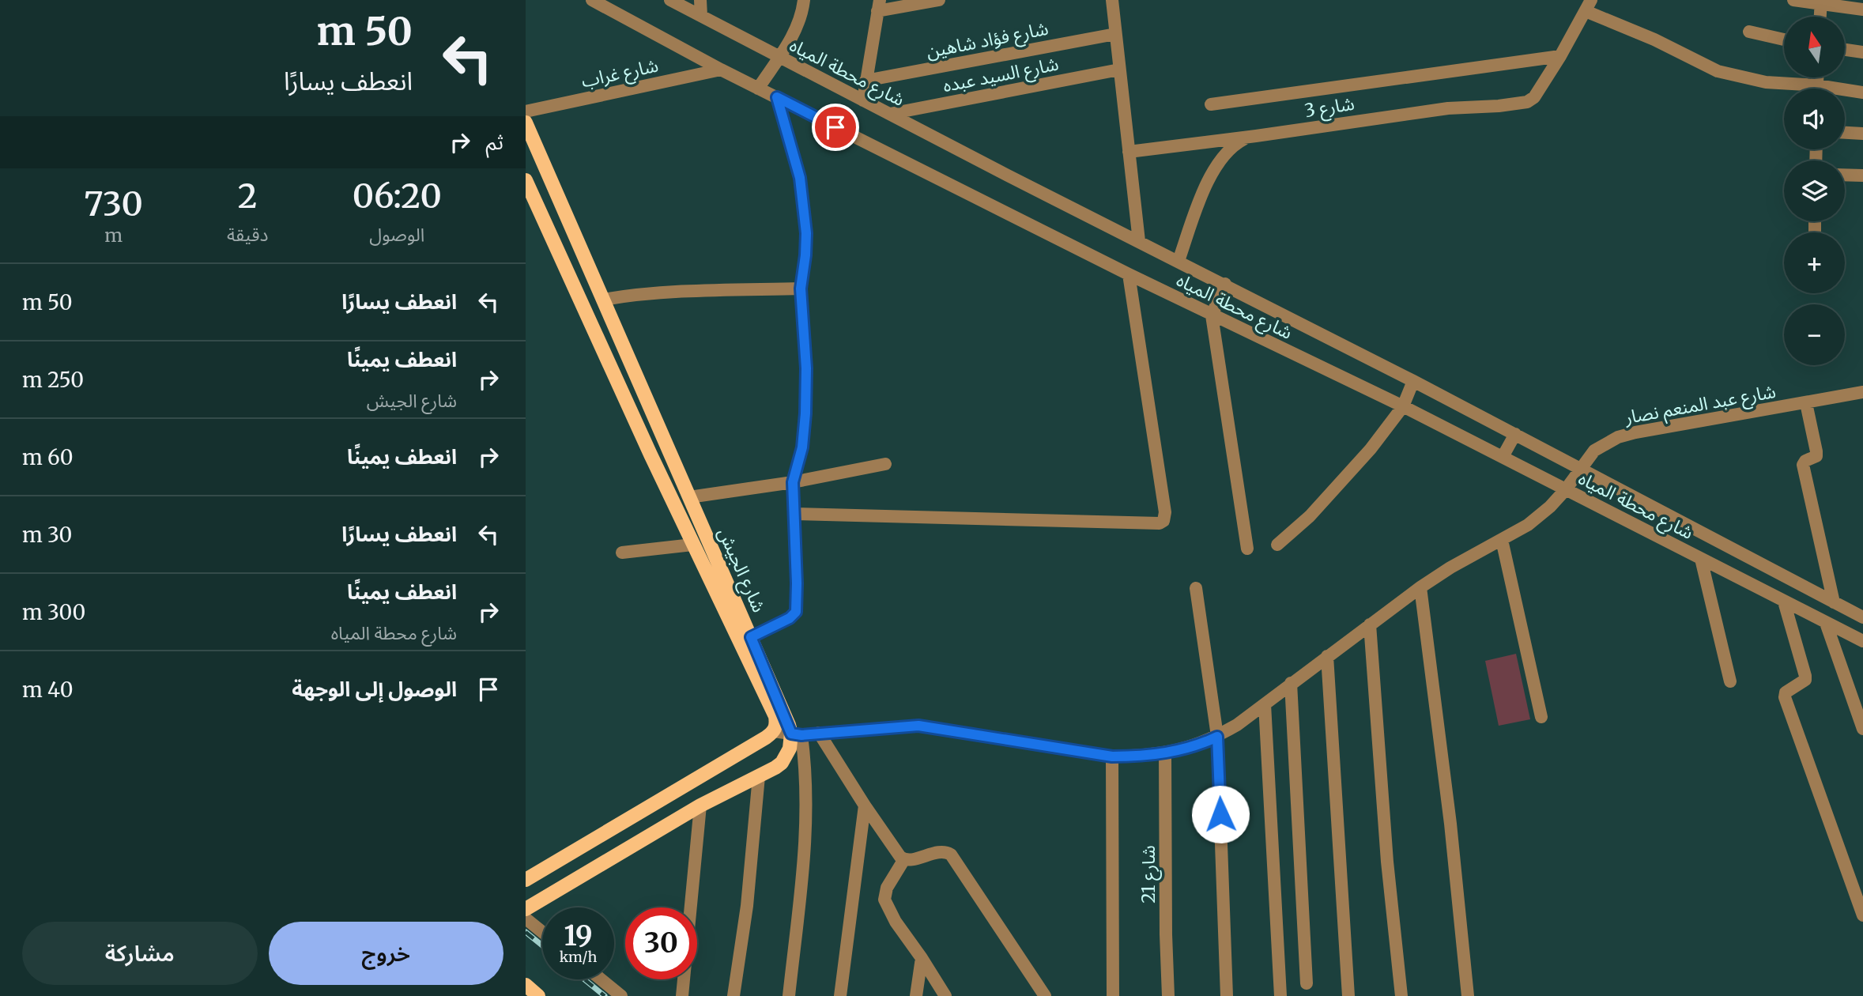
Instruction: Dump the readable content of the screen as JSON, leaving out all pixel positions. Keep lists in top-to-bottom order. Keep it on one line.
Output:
{"streets":{"main road":["شارع الجيش"],"street":["شارع فؤاد شاهين","شارع محطة المياه","شارع غراب","شارع السيد عبده","شارع 3","شارع عبد المنعم نصار","شارع 21"]},"crossings":[["شارع محطة المياه","شارع غراب"],["شارع محطة المياه","شارع السيد عبده"],["شارع محطة المياه","شارع عبد المنعم نصار"],["شارع عبد المنعم نصار","شارع الجيش"],["شارع عبد المنعم نصار","شارع 21"]],"north":"top","page":{"turn":["50 m","انعطف يسارًا"],"map_buttons":["+","−"],"then":"ثم","eta":["06:20","الوصول","2","دقيقة","730","m"],"list":[{"name":"انعطف يسارًا","value":"50 m"},{"name":"انعطف يمينًا","note":"شارع الجيش","value":"250 m"},{"name":"انعطف يمينًا","value":"60 m"},{"name":"انعطف يسارًا","value":"30 m"},{"name":"انعطف يمينًا","note":"شارع محطة المياه","value":"300 m"},{"name":"الوصول إلى الوجهة","value":"40 m"}],"speed":"19 km/h","limit":"30","buttons":["خروج","مشاركة"]}}
